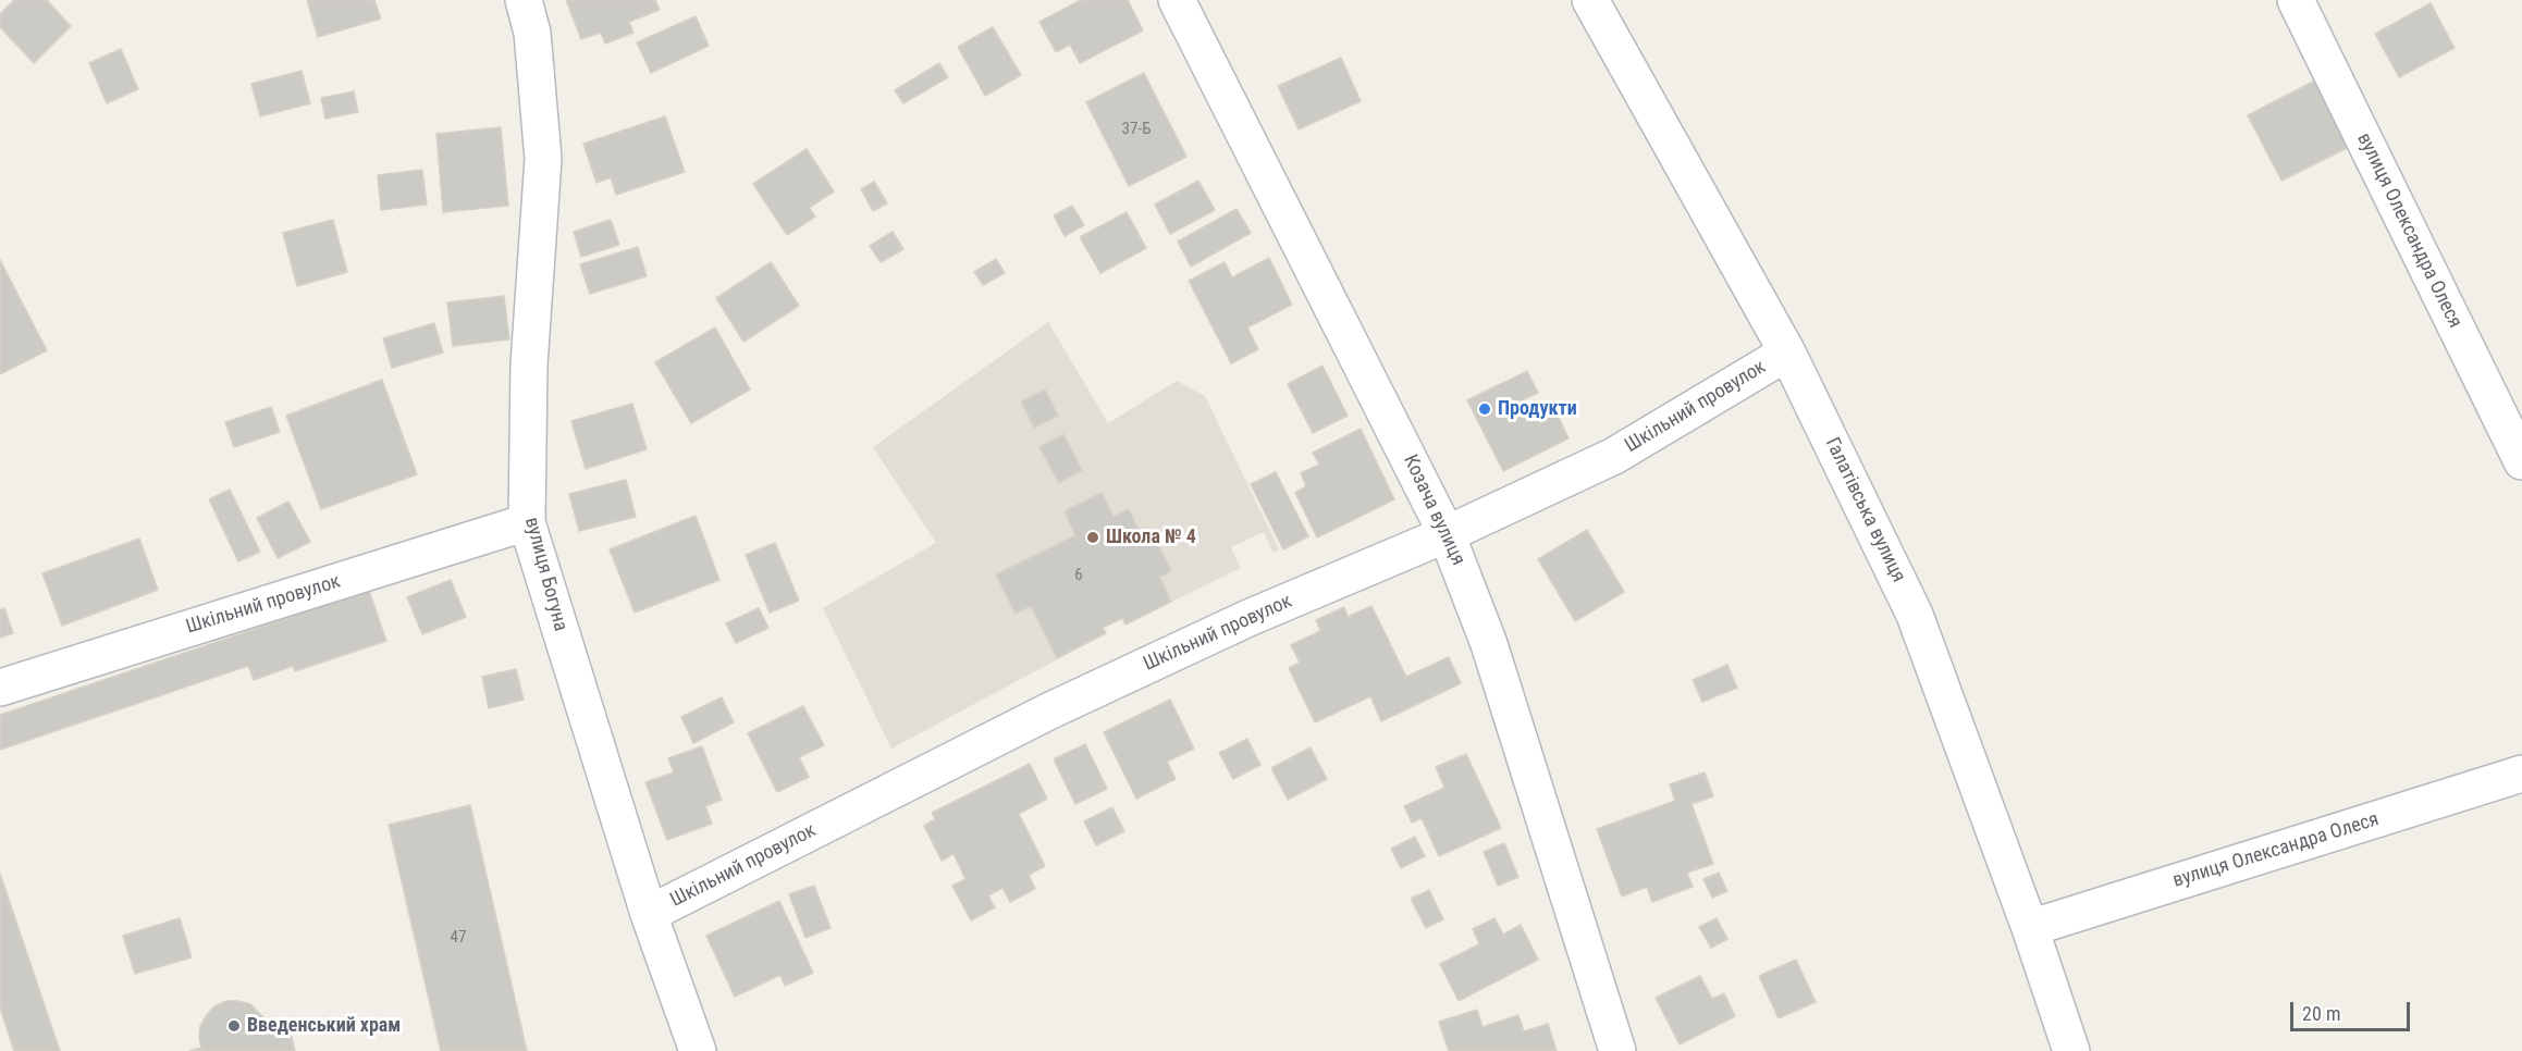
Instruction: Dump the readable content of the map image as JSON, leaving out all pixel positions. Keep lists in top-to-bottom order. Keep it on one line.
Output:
{"streets":{"street":["вулиця Олександра Олеся","Шкільний провулок","Козача вулиця","Галатівська вулиця","вулиця Богуна"]},"crossings":[["вулиця Олександра Олеся","Галатівська вулиця"],["Шкільний провулок","Козача вулиця"],["Шкільний провулок","Галатівська вулиця"],["Шкільний провулок","вулиця Богуна"]],"places":["Продукти","Школа № 4","Введенський храм"],"house_numbers":["37-Б","6","47"],"scale_bar":"20 m"}
